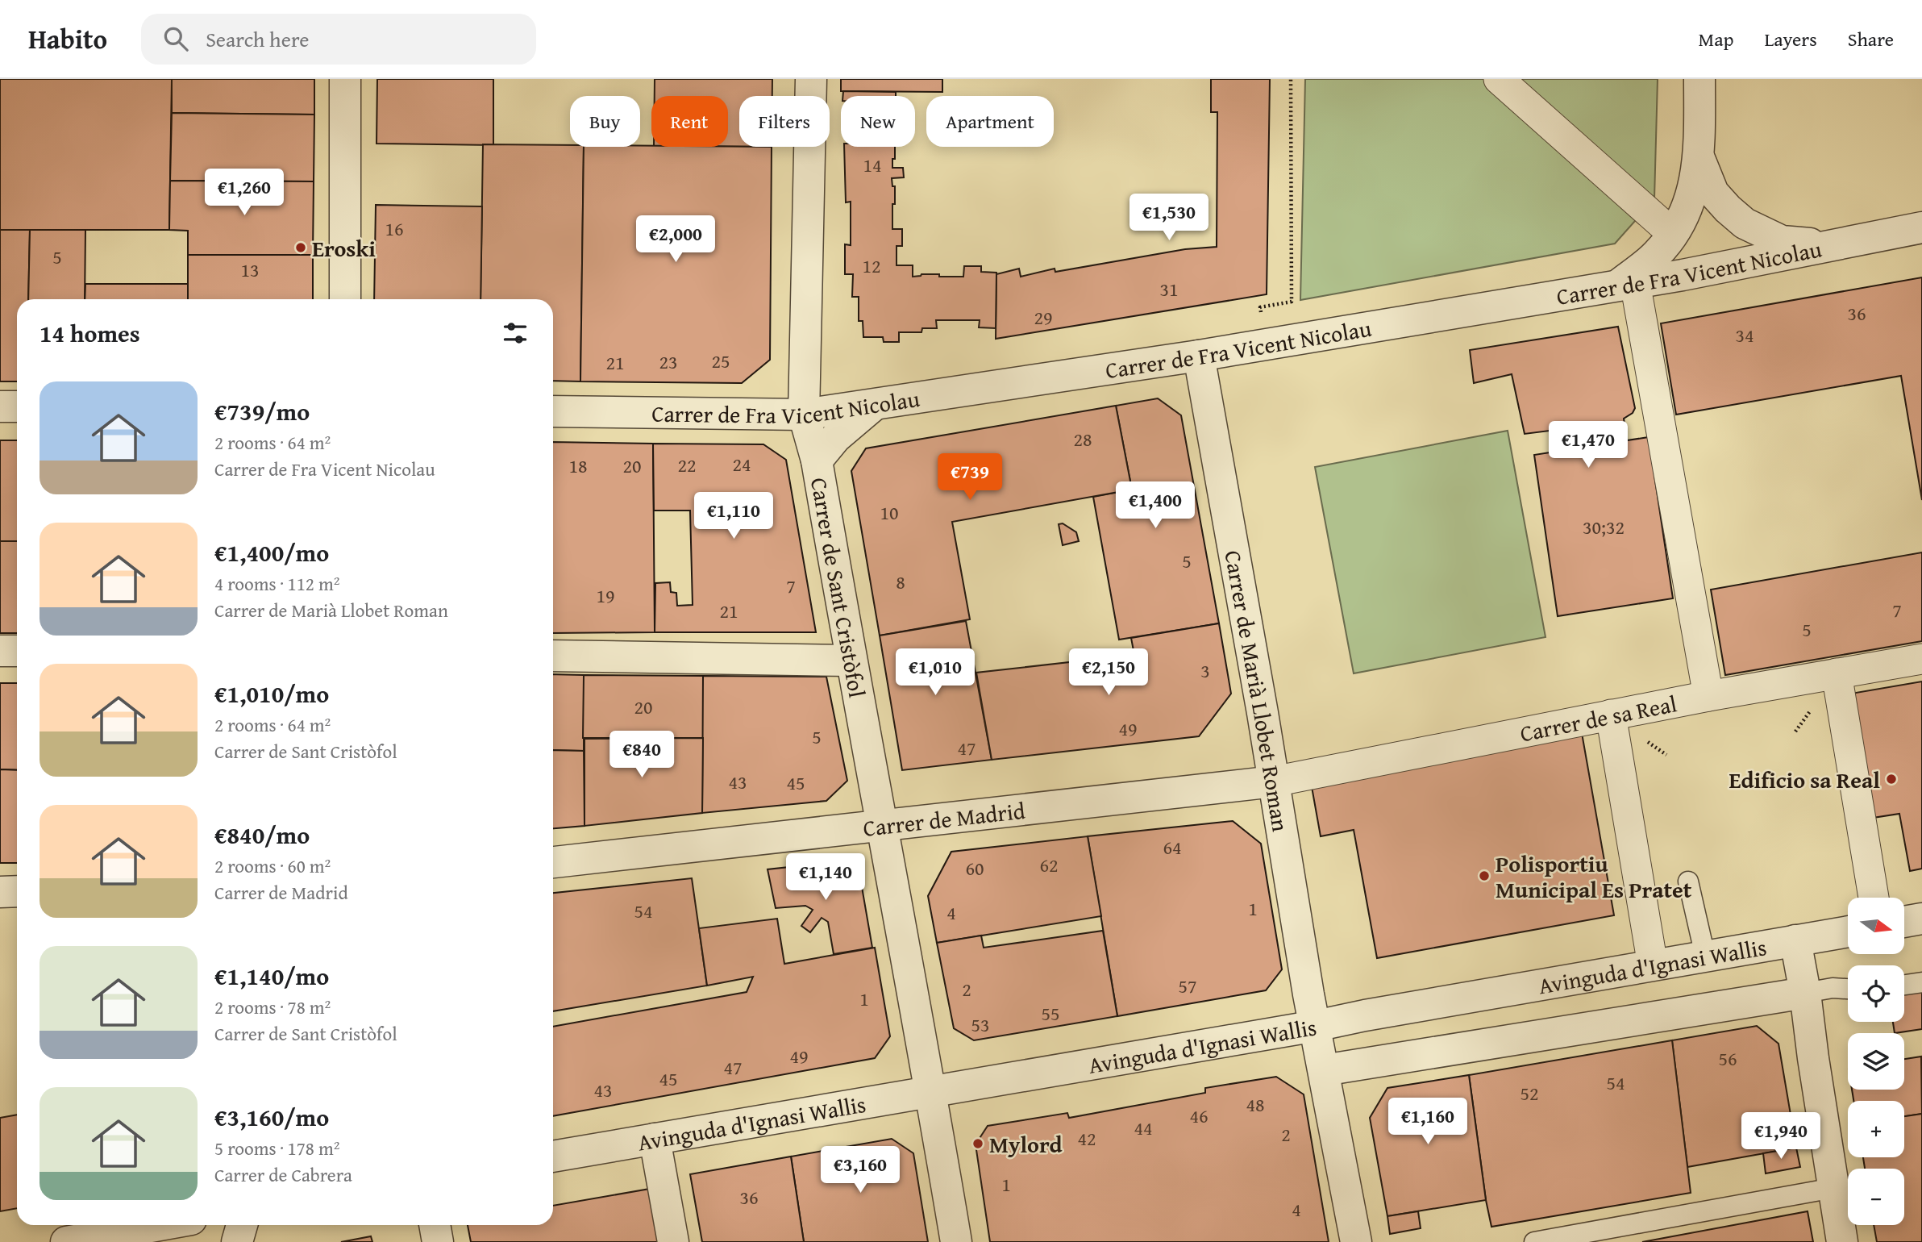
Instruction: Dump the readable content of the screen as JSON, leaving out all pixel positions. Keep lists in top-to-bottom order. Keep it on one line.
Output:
{"streets":{"street":["Carrer de Fra Vicent Nicolau","Carrer de Sant Cristòfol","Carrer de Marià Llobet Roman","Carrer de sa Real","Carrer de Madrid","Avinguda d'Ignasi Wallis"]},"crossings":[["Carrer de Fra Vicent Nicolau","Carrer de Sant Cristòfol"],["Carrer de Fra Vicent Nicolau","Carrer de Marià Llobet Roman"],["Carrer de Sant Cristòfol","Carrer de Madrid"],["Carrer de Sant Cristòfol","Avinguda d'Ignasi Wallis"],["Carrer de Marià Llobet Roman","Carrer de sa Real"],["Carrer de Marià Llobet Roman","Carrer de Madrid"],["Carrer de Marià Llobet Roman","Avinguda d'Ignasi Wallis"],["Carrer de sa Real","Carrer de Madrid"]],"places":["Eroski","Edificio sa Real","Polisportiu Municipal Es Pratet","Mylord"],"house_numbers":["14","16","5","12","13","31","36","29","34","25","23","21","28","24","22","18","20","10","30;32","5","8","7","19","7","21","5","3","20","49","5","47","43","45","64","62","60","1","54","4","57","2","1","55","53","49","56","47","45","54","43","52","48","46","44","2","42","1","36","4"],"north":"right","page":{"header":"Habito","search":"Search here","nav":["Map","Layers","Share"],"chip":["Buy","Rent","Filters","New","Apartment"],"price":["€1,260","€1,530","€2,000","€1,470","€739","€1,400","€1,110","€1,010","€2,150","€840","€1,140","€1,160","€1,940","€3,160"],"heading":"14 homes","list":[{"name":"€739/mo","note":"2 rooms · 64 m² · Carrer de Fra Vicent Nicolau"},{"name":"€1,400/mo","note":"4 rooms · 112 m² · Carrer de Marià Llobet Roman"},{"name":"€1,010/mo","note":"2 rooms · 64 m² · Carrer de Sant Cristòfol"},{"name":"€840/mo","note":"2 rooms · 60 m² · Carrer de Madrid"},{"name":"€1,140/mo","note":"2 rooms · 78 m² · Carrer de Sant Cristòfol"},{"name":"€3,160/mo","note":"5 rooms · 178 m² · Carrer de Cabrera"}],"map_buttons":["+","−"]}}
